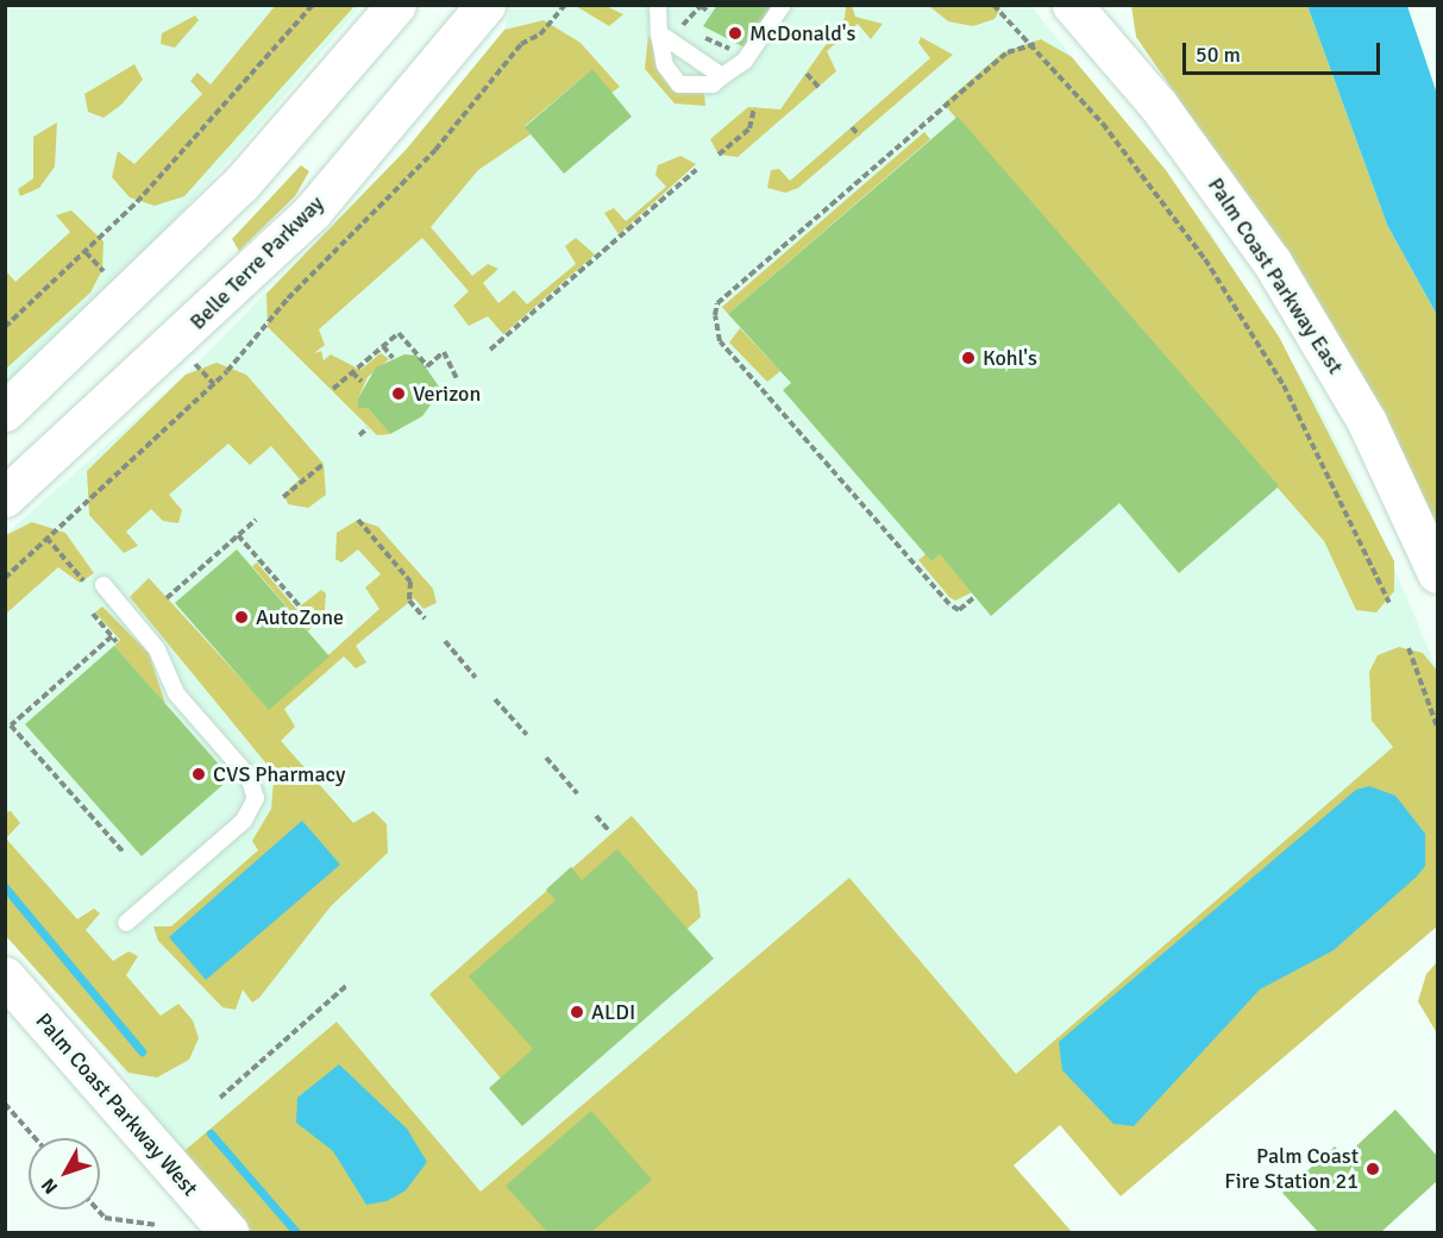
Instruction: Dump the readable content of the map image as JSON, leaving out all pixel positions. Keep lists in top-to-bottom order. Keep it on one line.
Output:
{"streets":{"main road":["Belle Terre Parkway","Palm Coast Parkway East","Palm Coast Parkway West"]},"places":["McDonald's","Kohl's","Verizon","AutoZone","CVS Pharmacy","ALDI","Palm Coast Fire Station 21"],"scale_bar":"50 m","north":"bottom left"}
